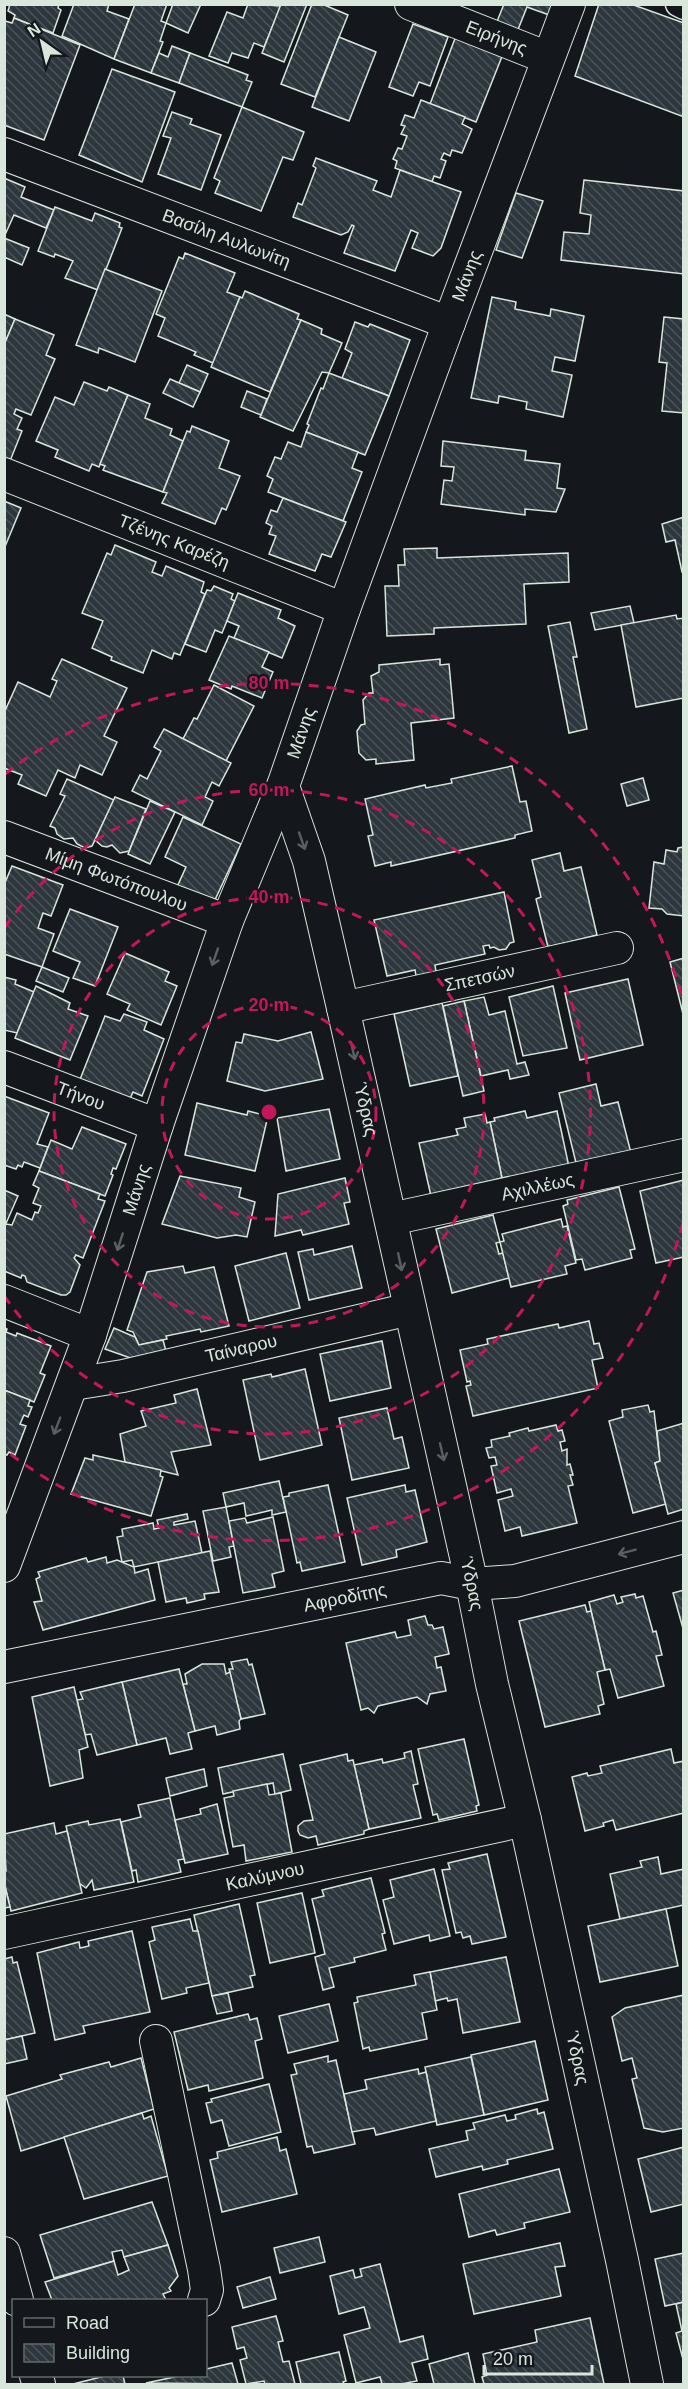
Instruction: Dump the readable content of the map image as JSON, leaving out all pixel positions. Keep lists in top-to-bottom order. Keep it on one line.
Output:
{"streets":{"street":["Ειρήνης","Βασίλη Αυλωνίτη","Μάνης","Τζένης Καρέζη","Μίμη Φωτόπουλου","Σπετσών","Τήνου","Ύδρας","Αχιλλέως","Ταίναρου","Αφροδίτης","Καλύμνου"]},"crossings":[["Ειρήνης","Μάνης"],["Βασίλη Αυλωνίτη","Μάνης"],["Μάνης","Τζένης Καρέζη"],["Μάνης","Μίμη Φωτόπουλου"],["Μάνης","Τήνου"],["Μάνης","Ύδρας"],["Μάνης","Ταίναρου"],["Σπετσών","Ύδρας"],["Ύδρας","Αχιλλέως"],["Ύδρας","Ταίναρου"],["Ύδρας","Αφροδίτης"],["Ύδρας","Καλύμνου"]],"one_way":["Ύδρας"],"legend":["Road","Building"],"scale_bar":"20 m","north":"top left","rings":["80 m","60 m","40 m","20 m"]}
